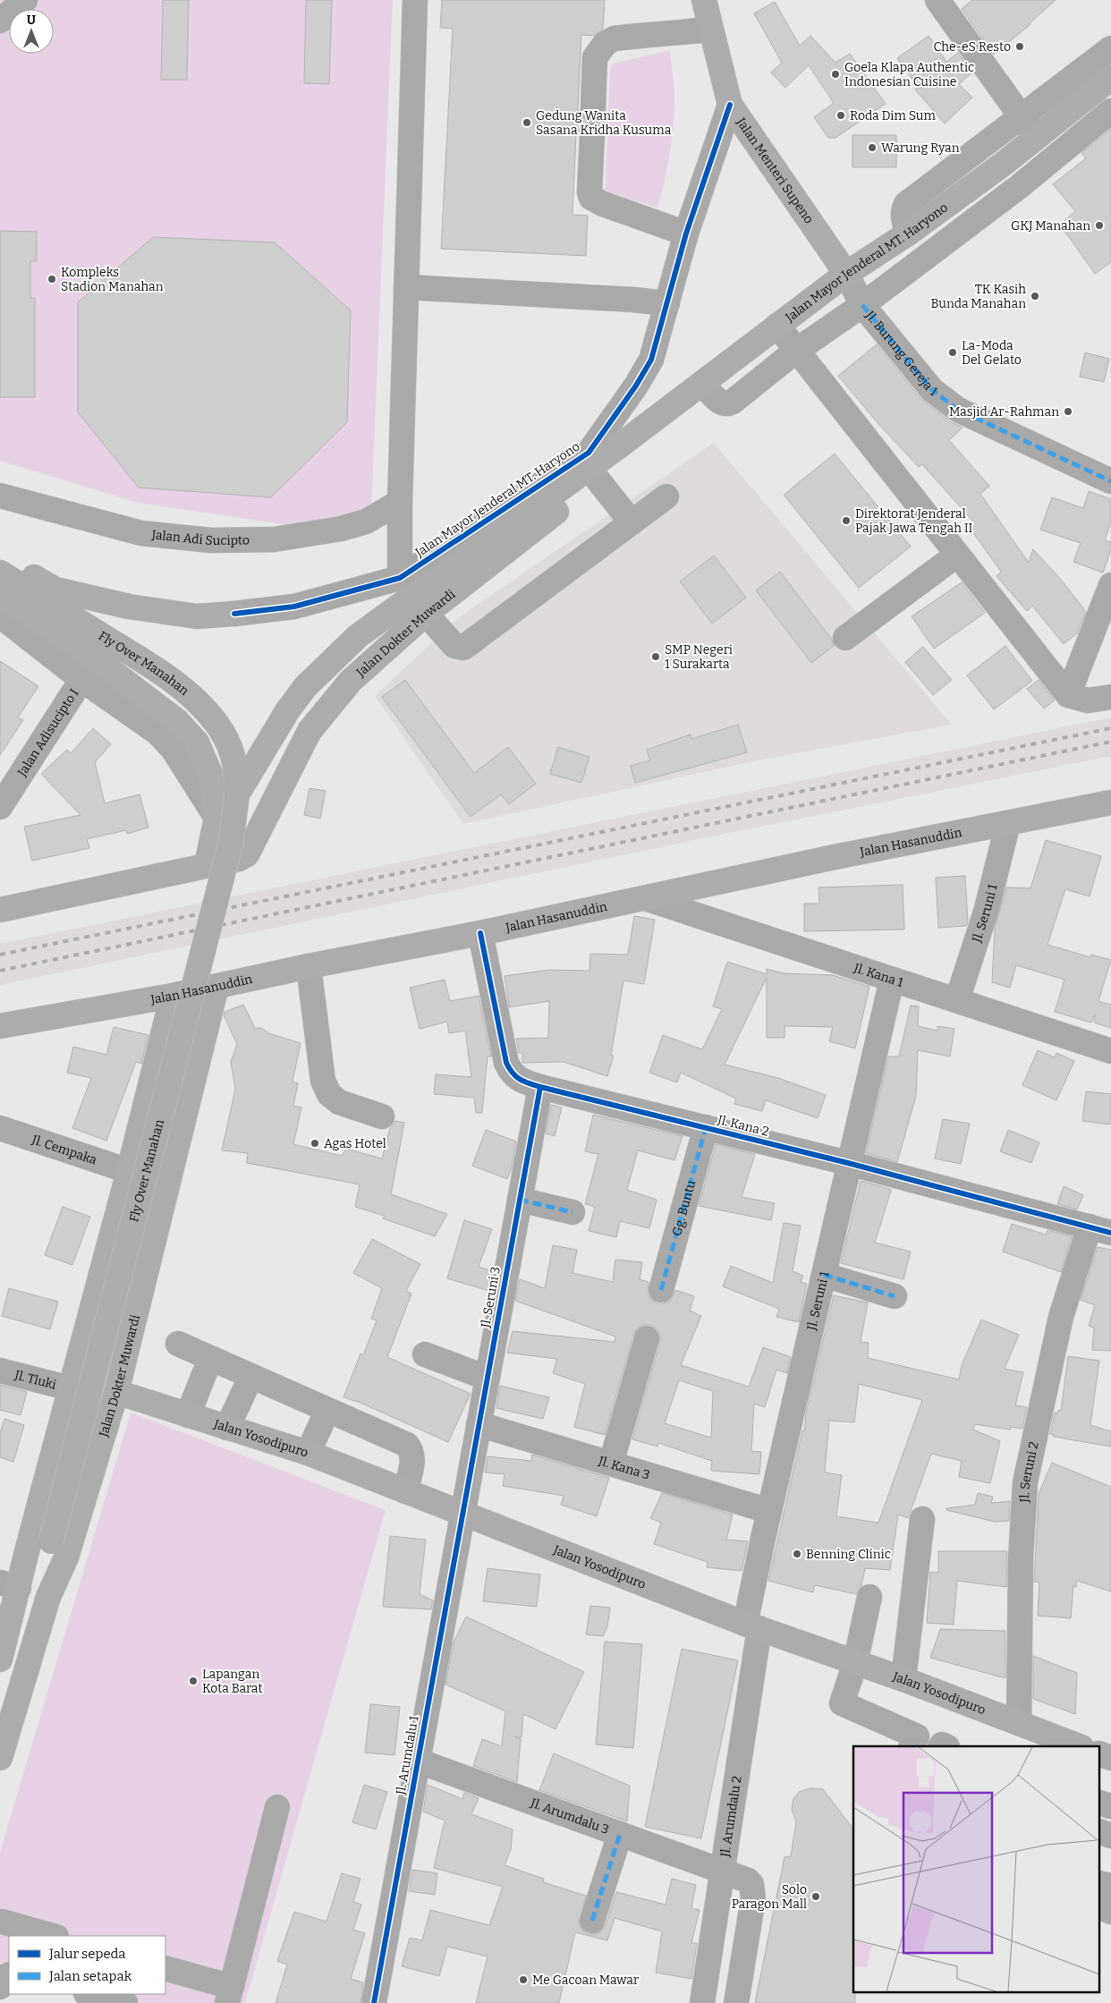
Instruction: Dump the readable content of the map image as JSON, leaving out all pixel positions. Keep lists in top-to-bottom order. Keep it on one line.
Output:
{"streets":{"main road":["Jalan Menteri Supeno","Jalan Mayor Jenderal MT. Haryono","Jalan Dokter Muwardi","Fly Over Manahan","Jalan Hasanuddin","Jalan Yosodipuro"],"street":["Jl. Burung Gereja 1","Jalan Adi Sucipto","Jalan Adisucipto I","Jl. Seruni 1","Jl. Kana 1","Jl. Kana 2","Jl. Cempaka","Gg. Buntu","Jl. Seruni 3","Jl. Tluki","Jl. Kana 3","Jl. Seruni 2","Jl. Arumdalu 1","Jl. Arumdalu 3","Jl. Arumdalu 2"]},"crossings":[["Jalan Menteri Supeno","Jalan Mayor Jenderal MT. Haryono"],["Jalan Menteri Supeno","Jl. Burung Gereja 1"],["Jalan Mayor Jenderal MT. Haryono","Jalan Dokter Muwardi"],["Jalan Mayor Jenderal MT. Haryono","Fly Over Manahan"],["Jalan Dokter Muwardi","Jalan Hasanuddin"],["Jalan Dokter Muwardi","Jalan Yosodipuro"],["Jalan Hasanuddin","Jl. Seruni 1"],["Jalan Hasanuddin","Jl. Kana 1"],["Jalan Hasanuddin","Jl. Kana 2"],["Jl. Seruni 1","Jl. Kana 1"],["Jl. Seruni 1","Jl. Kana 2"],["Jl. Seruni 1","Jalan Yosodipuro"],["Jl. Seruni 1","Jl. Kana 3"],["Jl. Seruni 1","Jl. Arumdalu 2"],["Jl. Kana 2","Gg. Buntu"],["Jl. Kana 2","Jl. Seruni 3"],["Jl. Kana 2","Jl. Seruni 2"],["Jl. Seruni 3","Jalan Yosodipuro"],["Jl. Seruni 3","Jl. Kana 3"],["Jl. Seruni 3","Jl. Arumdalu 1"],["Jalan Yosodipuro","Jl. Seruni 2"],["Jalan Yosodipuro","Jl. Arumdalu 1"],["Jalan Yosodipuro","Jl. Arumdalu 2"],["Jl. Arumdalu 1","Jl. Arumdalu 3"],["Jl. Arumdalu 3","Jl. Arumdalu 2"]],"places":["Che-eS Resto","Goela Klapa Authentic Indonesian Cuisine","Roda Dim Sum","Gedung Wanita Sasana Kridha Kusuma","Warung Ryan","GKJ Manahan","Kompleks Stadion Manahan","TK Kasih Bunda Manahan","La-Moda Del Gelato","Masjid Ar-Rahman","Direktorat Jenderal Pajak Jawa Tengah II","SMP Negeri 1 Surakarta","Agas Hotel","Benning Clinic","Lapangan Kota Barat","Solo Paragon Mall","Me Gacoan Mawar"],"legend":["Jalur sepeda","Jalan setapak"],"north":"top"}
